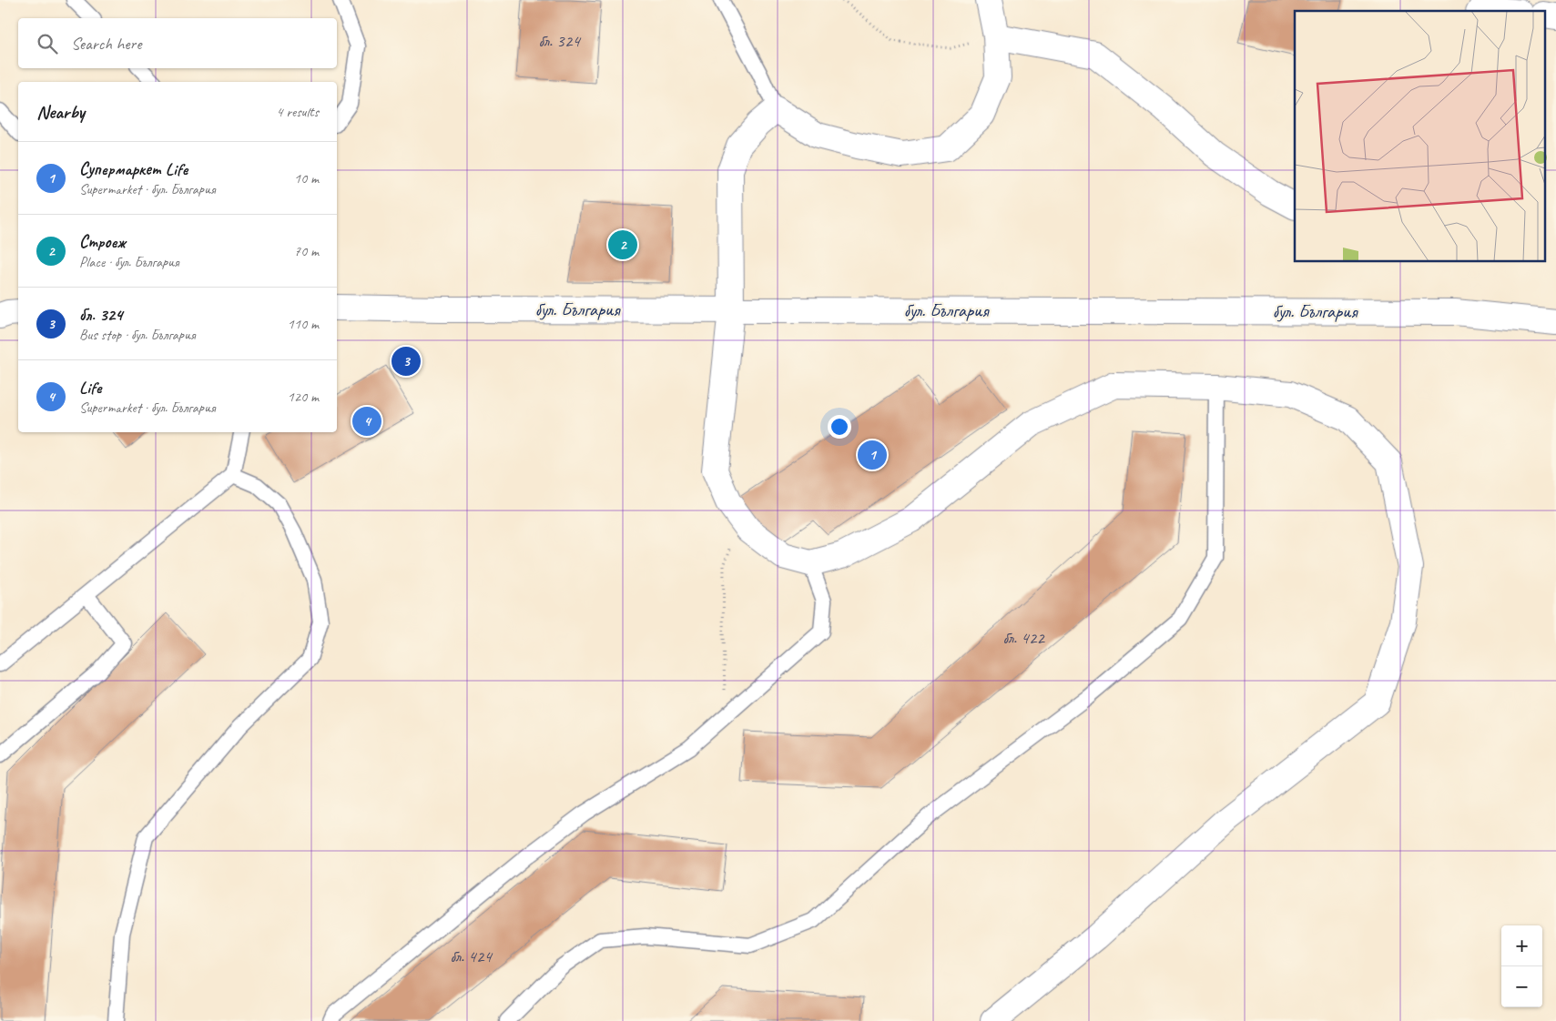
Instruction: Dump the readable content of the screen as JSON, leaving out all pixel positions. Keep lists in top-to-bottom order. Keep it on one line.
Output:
{"streets":{"street":["бул. България"]},"house_numbers":["бл. 324","бл. 422","бл. 424"],"page":{"search":"Search here","heading":["Nearby","4 results"],"list":[{"mark":"1","name":"Супермаркет Life","note":"Supermarket · бул. България","value":"10 m"},{"mark":"2","name":"Строеж","note":"Place · бул. България","value":"70 m"},{"mark":"3","name":"бл. 324","note":"Bus stop · бул. България","value":"110 m"},{"mark":"4","name":"Life","note":"Supermarket · бул. България","value":"120 m"}],"pins":["2","3","4","1"],"map_buttons":["+","−"]}}
